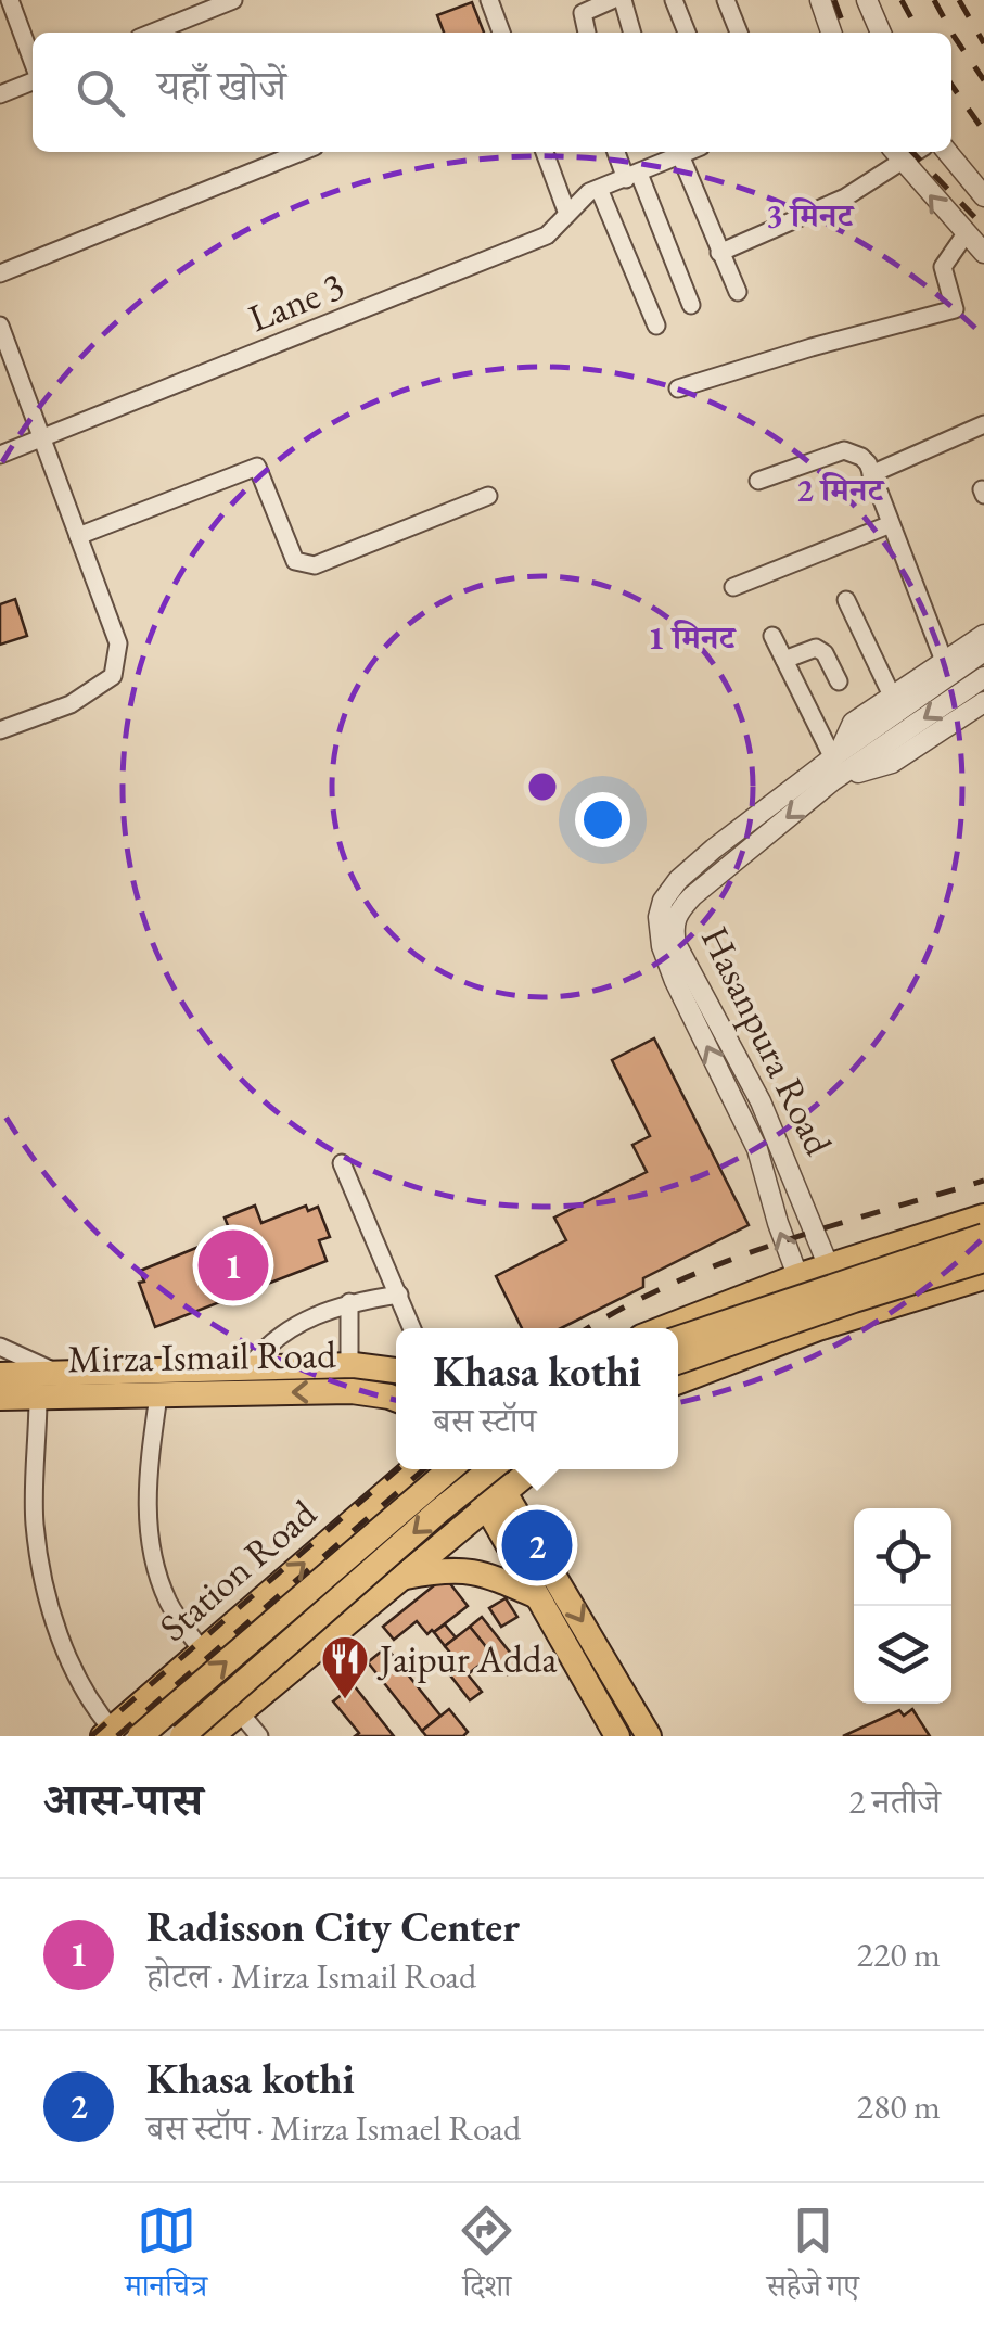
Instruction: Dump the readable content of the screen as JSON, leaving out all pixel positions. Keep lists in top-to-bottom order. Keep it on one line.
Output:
{"streets":{"main road":["Mirza Ismail Road","Station Road"],"street":["Lane 3","Hasanpura Road"]},"places":{"restaurant":["Jaipur Adda"]},"page":{"search":"यहाँ खोजें","pins":["1","2"],"popup":["Khasa kothi","बस स्टॉप"],"heading":["आस-पास","2 नतीजे"],"list":[{"mark":"1","name":"Radisson City Center","note":"होटल · Mirza Ismail Road","value":"220 m"},{"mark":"2","name":"Khasa kothi","note":"बस स्टॉप · Mirza Ismael Road","value":"280 m"}],"nav":["मानचित्र","दिशा","सहेजे गए"]},"rings":["3 मिनट","2 मिनट","1 मिनट"]}
